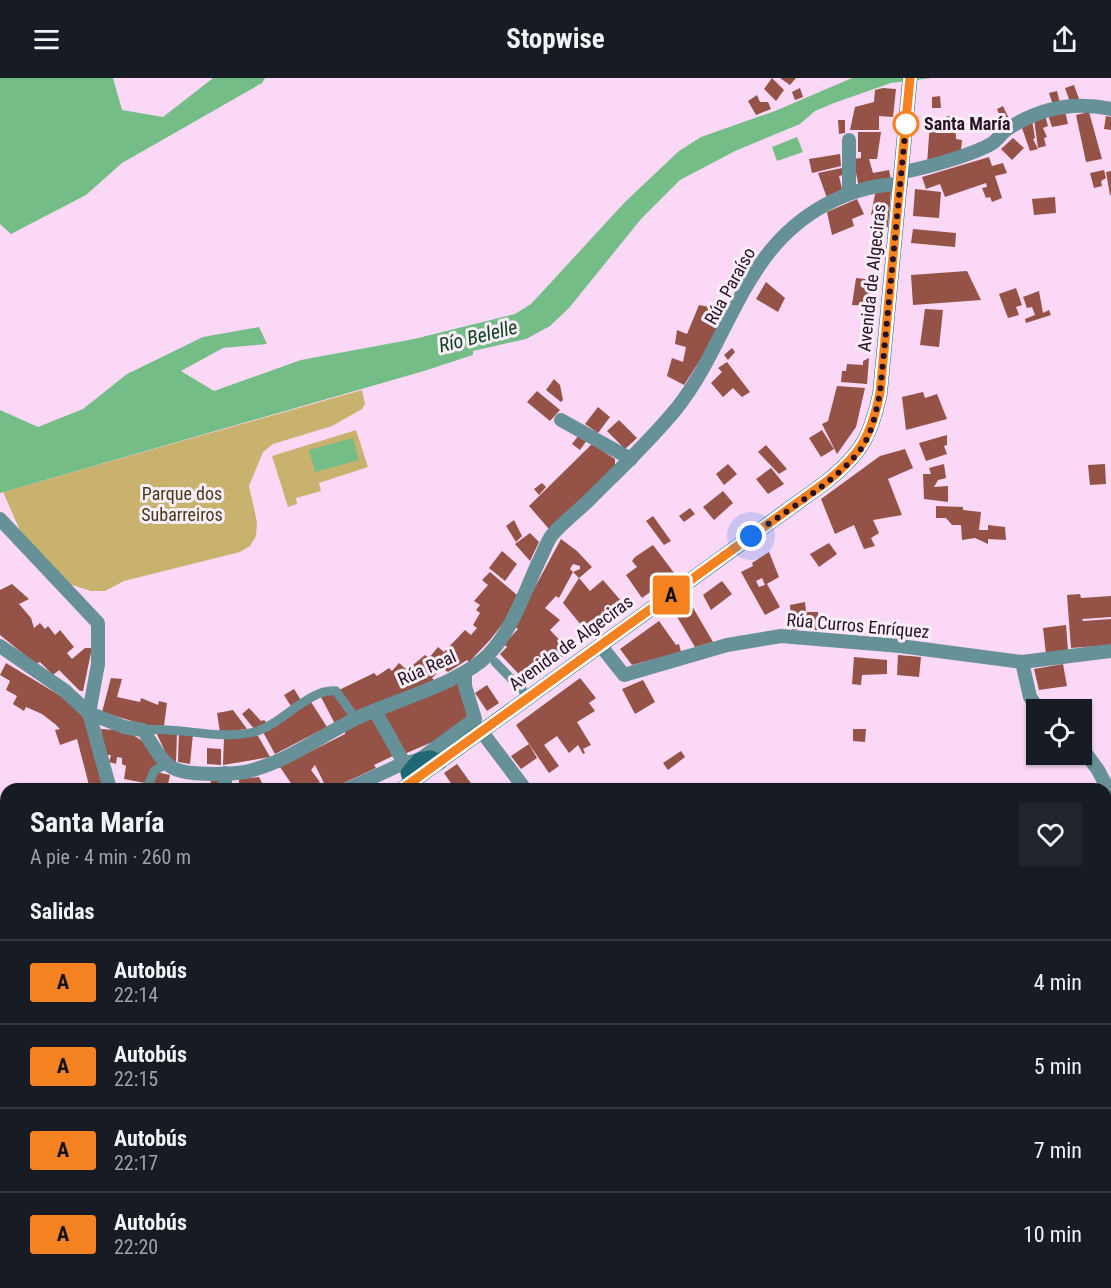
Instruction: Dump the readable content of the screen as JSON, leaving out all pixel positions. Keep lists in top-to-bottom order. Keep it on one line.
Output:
{"streets":{"main road":["Avenida de Algeciras"],"street":["Rúa Paraíso","Rúa Curros Enríquez","Rúa Real"]},"crossings":[["Avenida de Algeciras","Rúa Paraíso"],["Avenida de Algeciras","Rúa Curros Enríquez"],["Rúa Paraíso","Rúa Real"]],"water":["Río Belelle"],"parks":["Parque dos Subarreiros"],"places":["Santa María"],"lines":["bus line A"],"page":{"header":"Stopwise","on_map":"A","heading":[["Santa María","A pie · 4 min · 260 m"],"Salidas"],"list":[{"mark":"A","name":"Autobús","note":"22:14","value":"4 min"},{"mark":"A","name":"Autobús","note":"22:15","value":"5 min"},{"mark":"A","name":"Autobús","note":"22:17","value":"7 min"},{"mark":"A","name":"Autobús","note":"22:20","value":"10 min"}]}}
